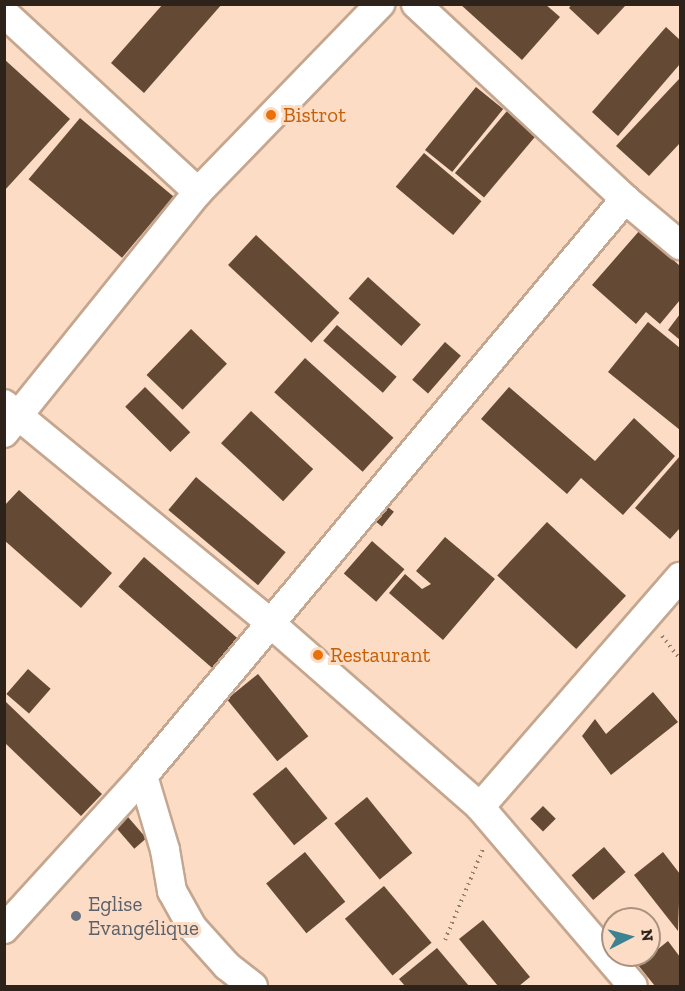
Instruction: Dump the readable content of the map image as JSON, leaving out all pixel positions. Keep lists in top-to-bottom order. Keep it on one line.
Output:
{"places":["Bistrot","Restaurant","Eglise Evangélique"],"north":"right"}
